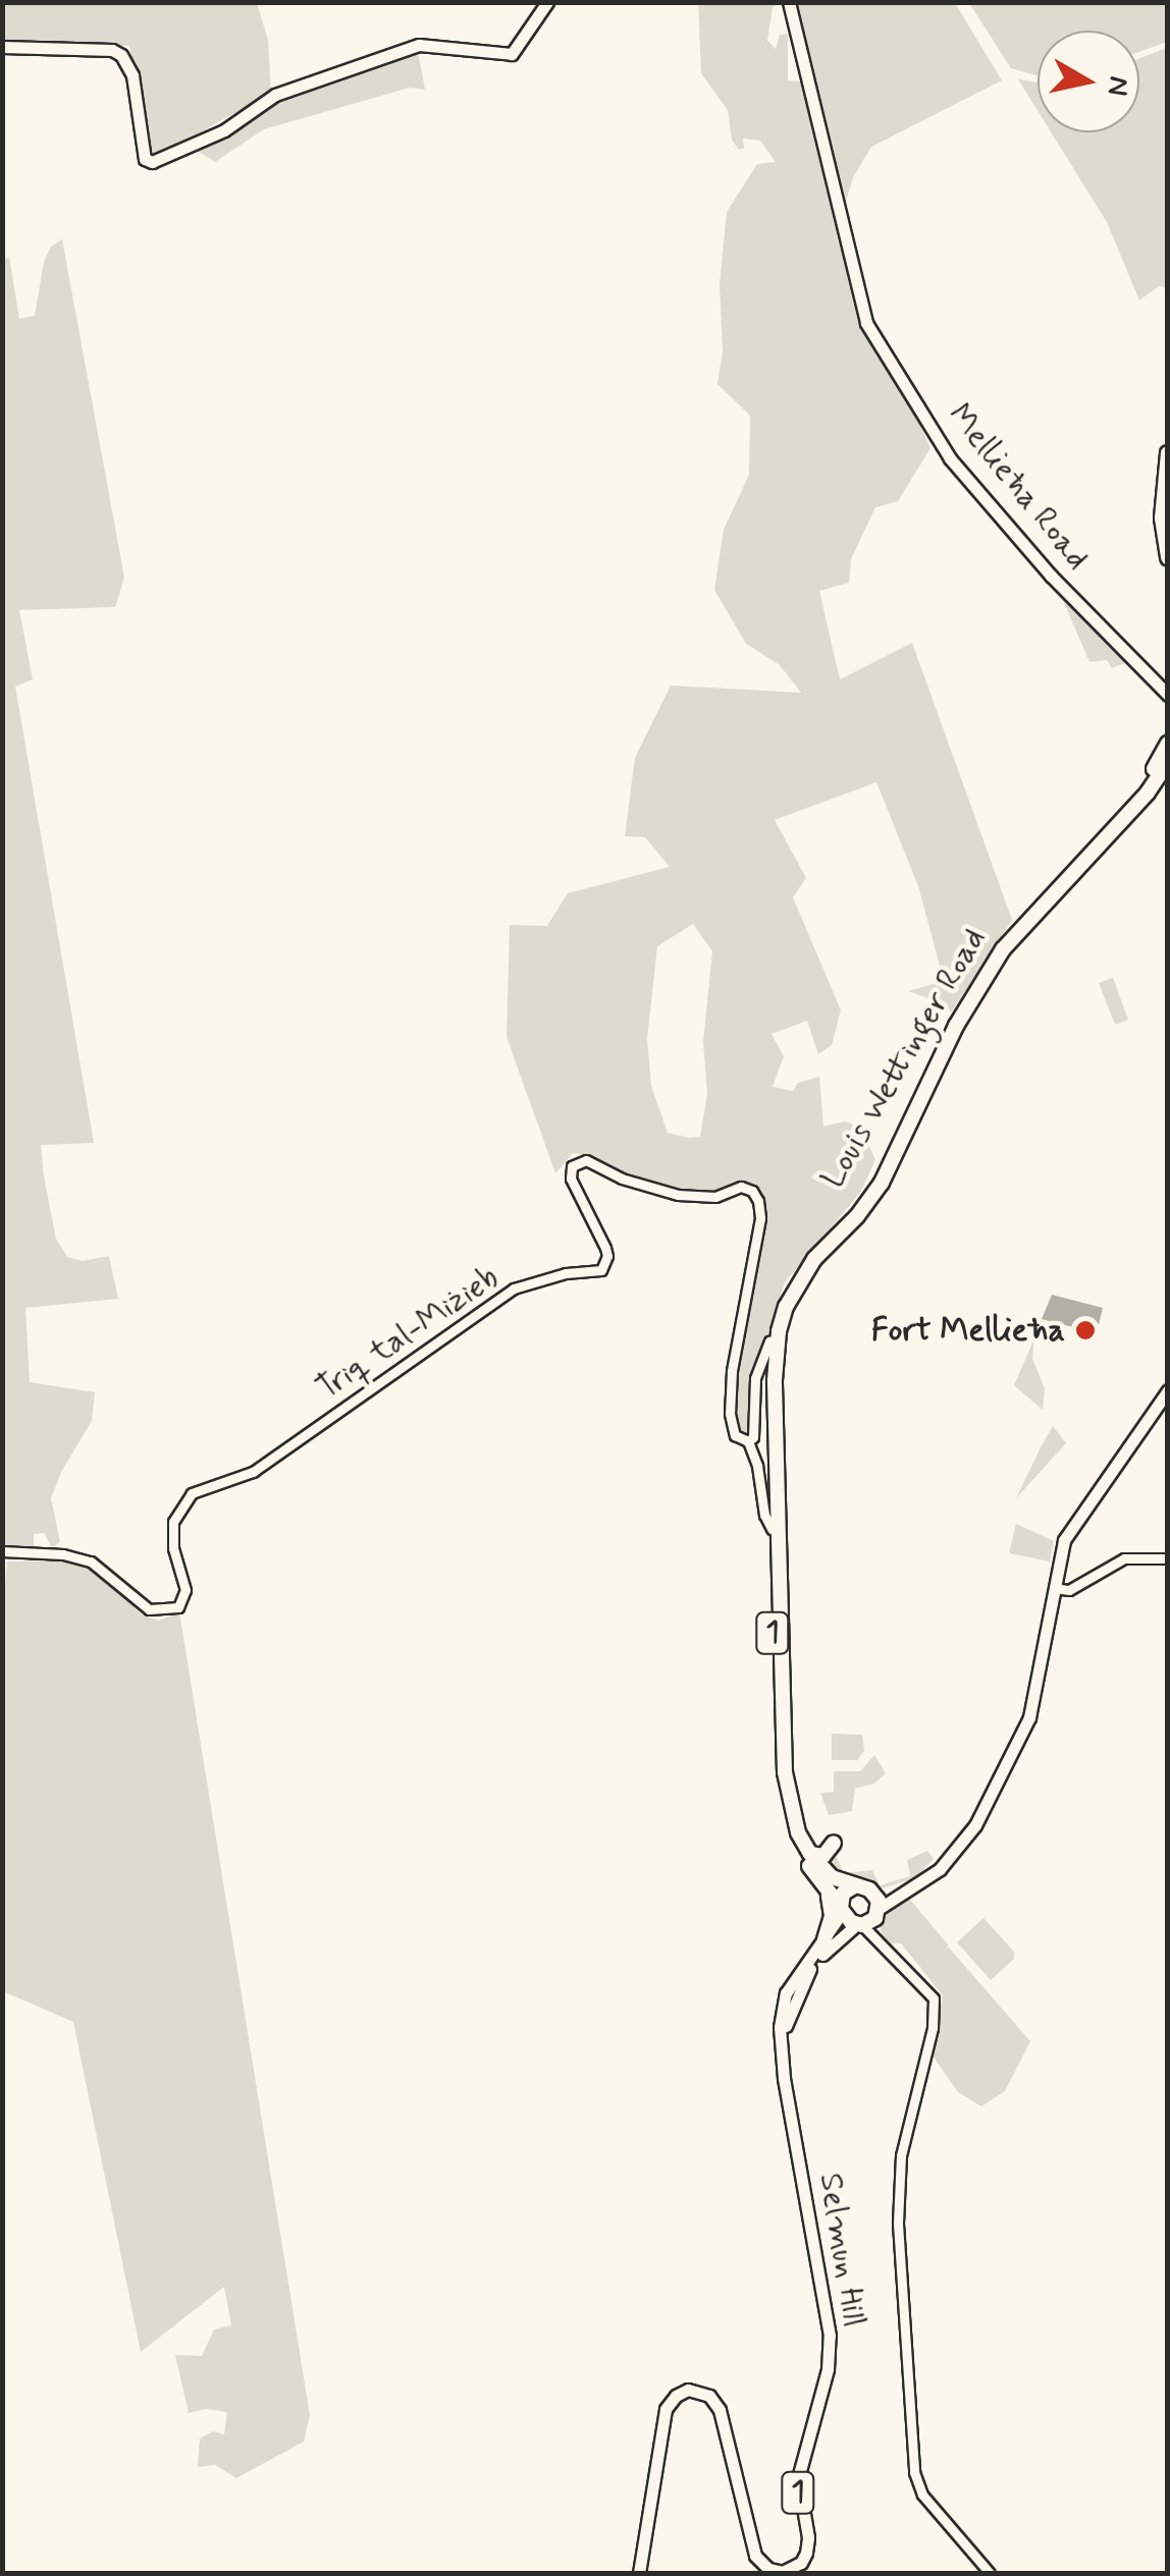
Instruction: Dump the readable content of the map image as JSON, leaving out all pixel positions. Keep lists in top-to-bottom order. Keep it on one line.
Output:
{"streets":{"highway":["Louis Wettinger Road","1"],"main road":["Mellieħa Road","Selmun Hill"],"street":["Triq tal-Miżieb"]},"crossings":[["Louis Wettinger Road","Triq tal-Miżieb"],["Louis Wettinger Road","1"],["Louis Wettinger Road","Selmun Hill"],["1","Selmun Hill"]],"places":["Fort Mellieħa"],"north":"right"}
